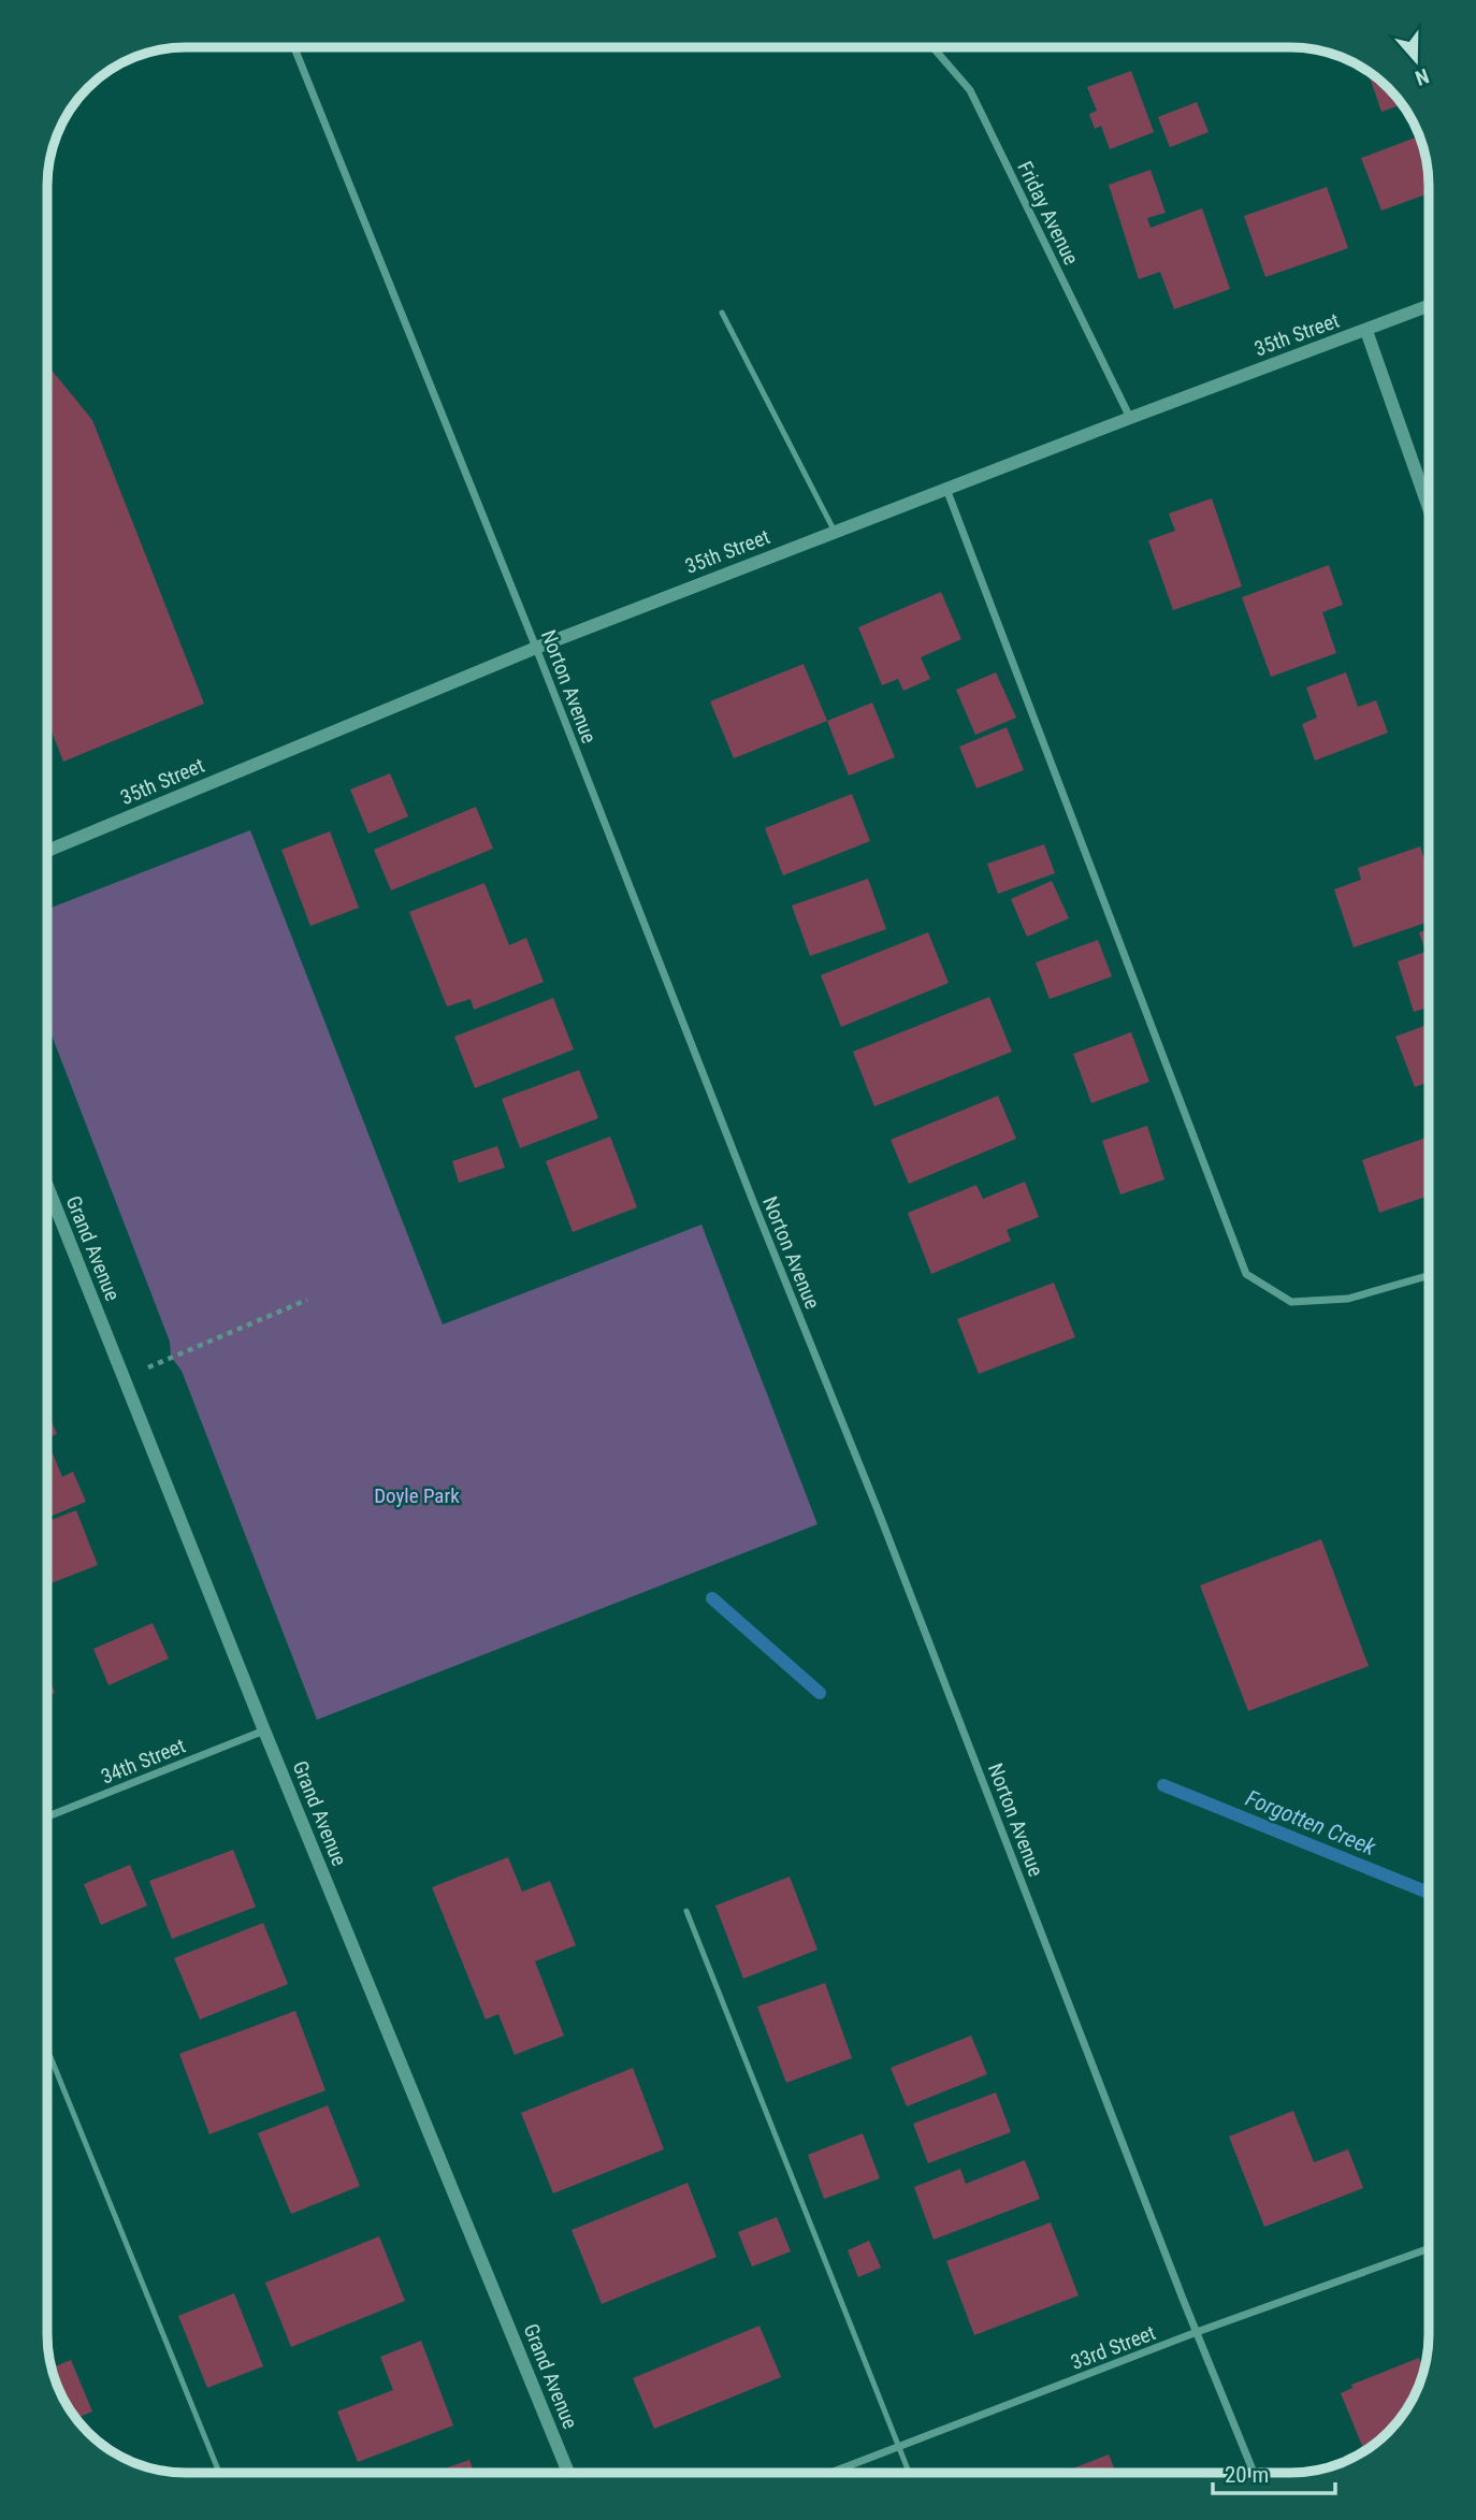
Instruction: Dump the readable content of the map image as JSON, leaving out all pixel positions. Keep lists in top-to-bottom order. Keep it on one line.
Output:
{"streets":{"street":["Friday Avenue","35th Street","Norton Avenue","Grand Avenue","34th Street","33rd Street"]},"crossings":[["Friday Avenue","35th Street"],["35th Street","Norton Avenue"],["Norton Avenue","33rd Street"],["Grand Avenue","34th Street"]],"water":["Forgotten Creek"],"parks":["Doyle Park"],"scale_bar":"20 m","north":"bottom"}
